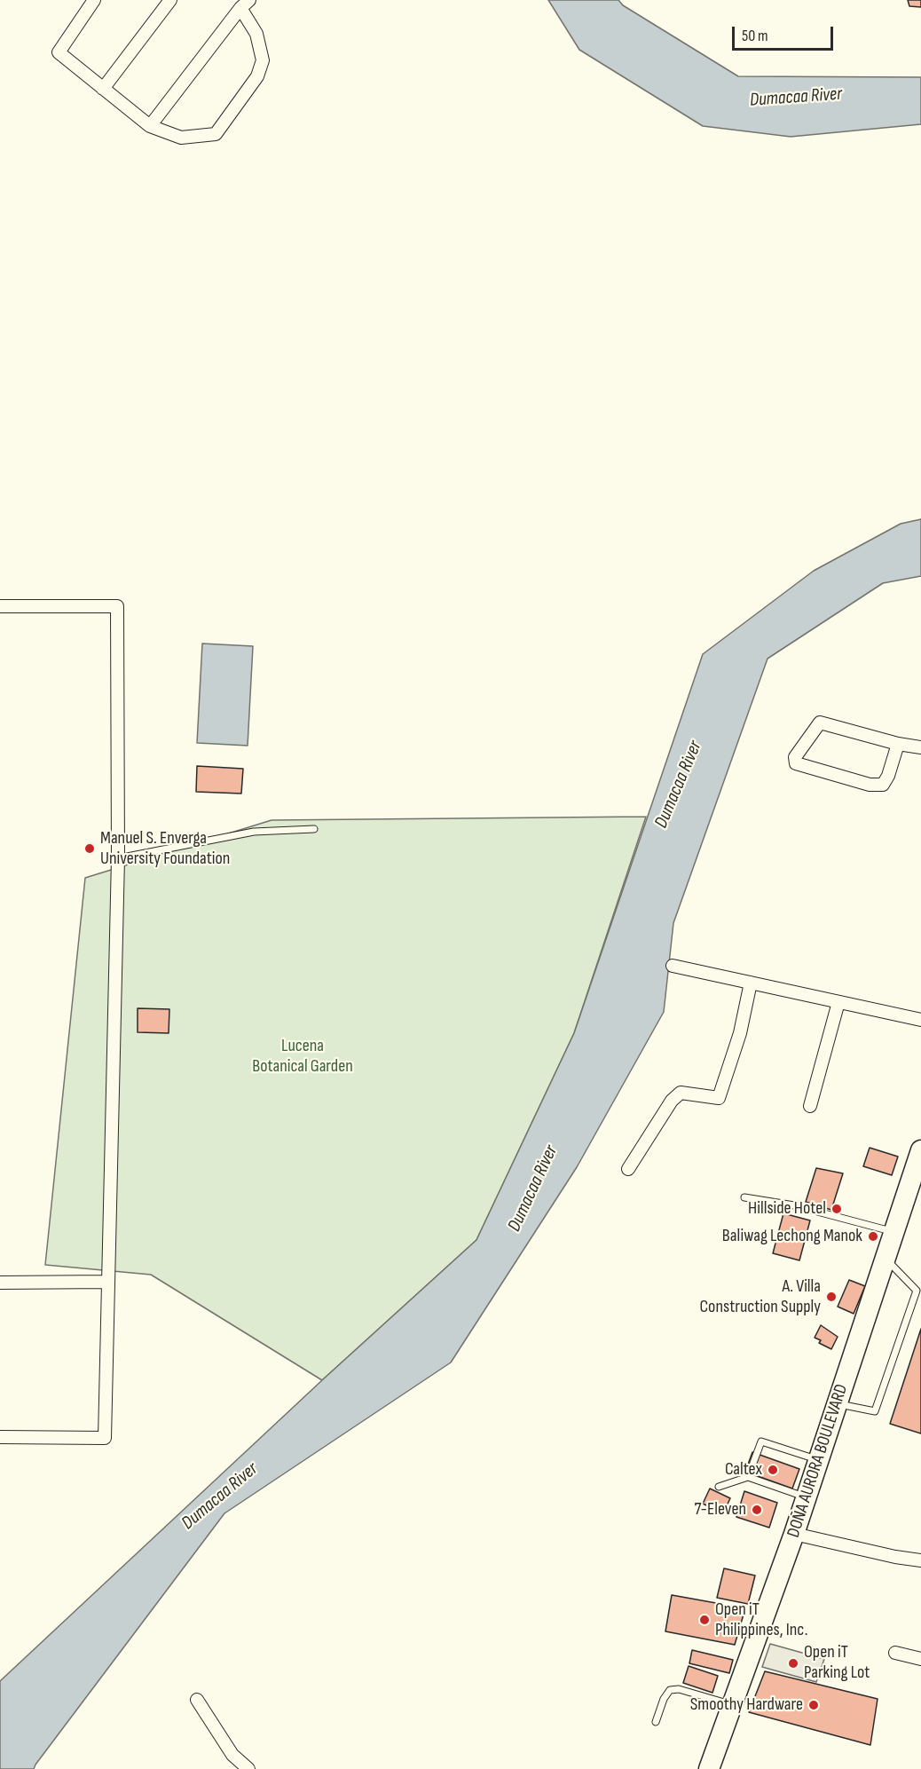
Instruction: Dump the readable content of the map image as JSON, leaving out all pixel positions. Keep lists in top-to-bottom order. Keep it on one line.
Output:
{"streets":{"main road":["DOÑA AURORA BOULEVARD"]},"water":["Dumacaa River"],"parks":["Lucena Botanical Garden"],"places":["Manuel S. Enverga University Foundation","Hillside Hotel","Baliwag Lechong Manok","A. Villa Construction Supply","Caltex","7-Eleven","Open iT Philippines, Inc.","Open iT Parking Lot","Smoothy Hardware"],"scale_bar":"50 m"}
